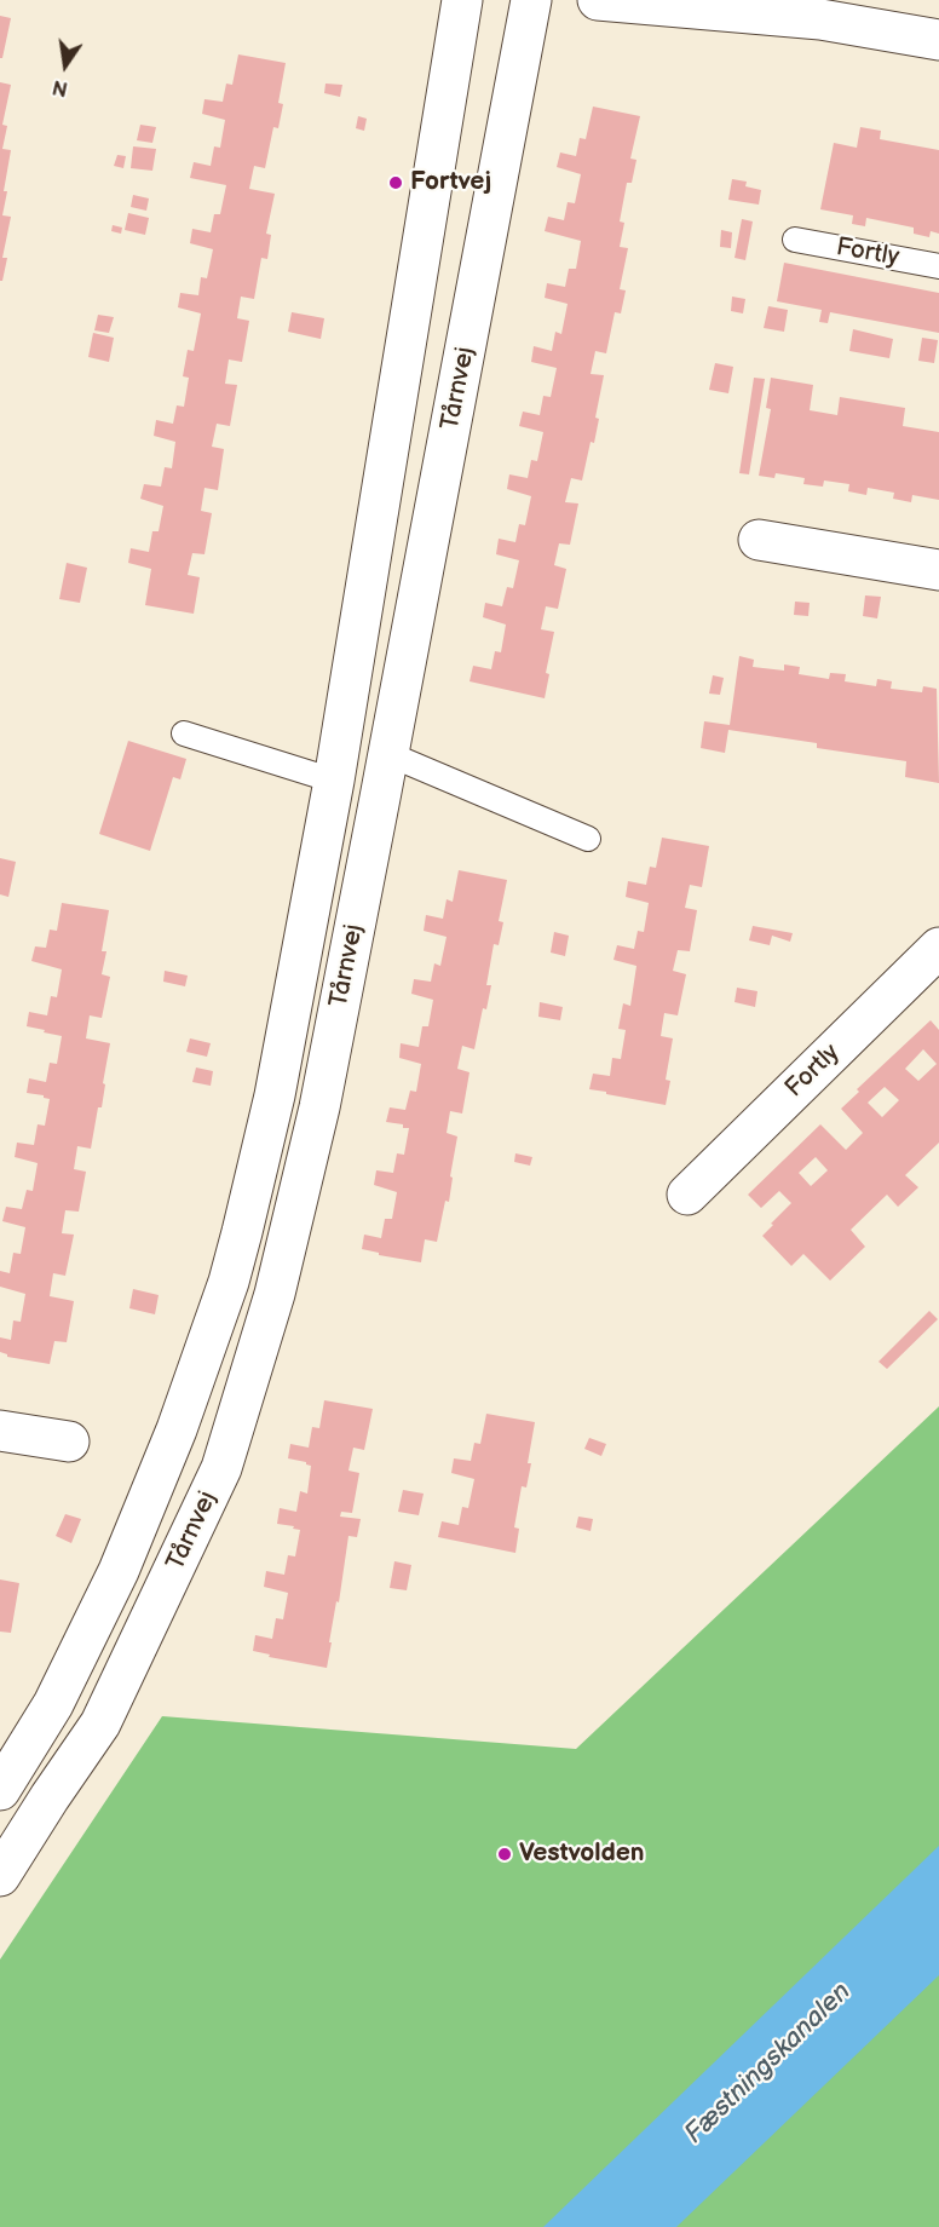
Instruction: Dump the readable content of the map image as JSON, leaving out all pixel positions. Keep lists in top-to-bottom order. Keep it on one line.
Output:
{"streets":{"street":["Fortly","Tårnvej"]},"water":["Fæstningskanalen"],"places":["Fortvej","Vestvolden"],"north":"bottom"}
